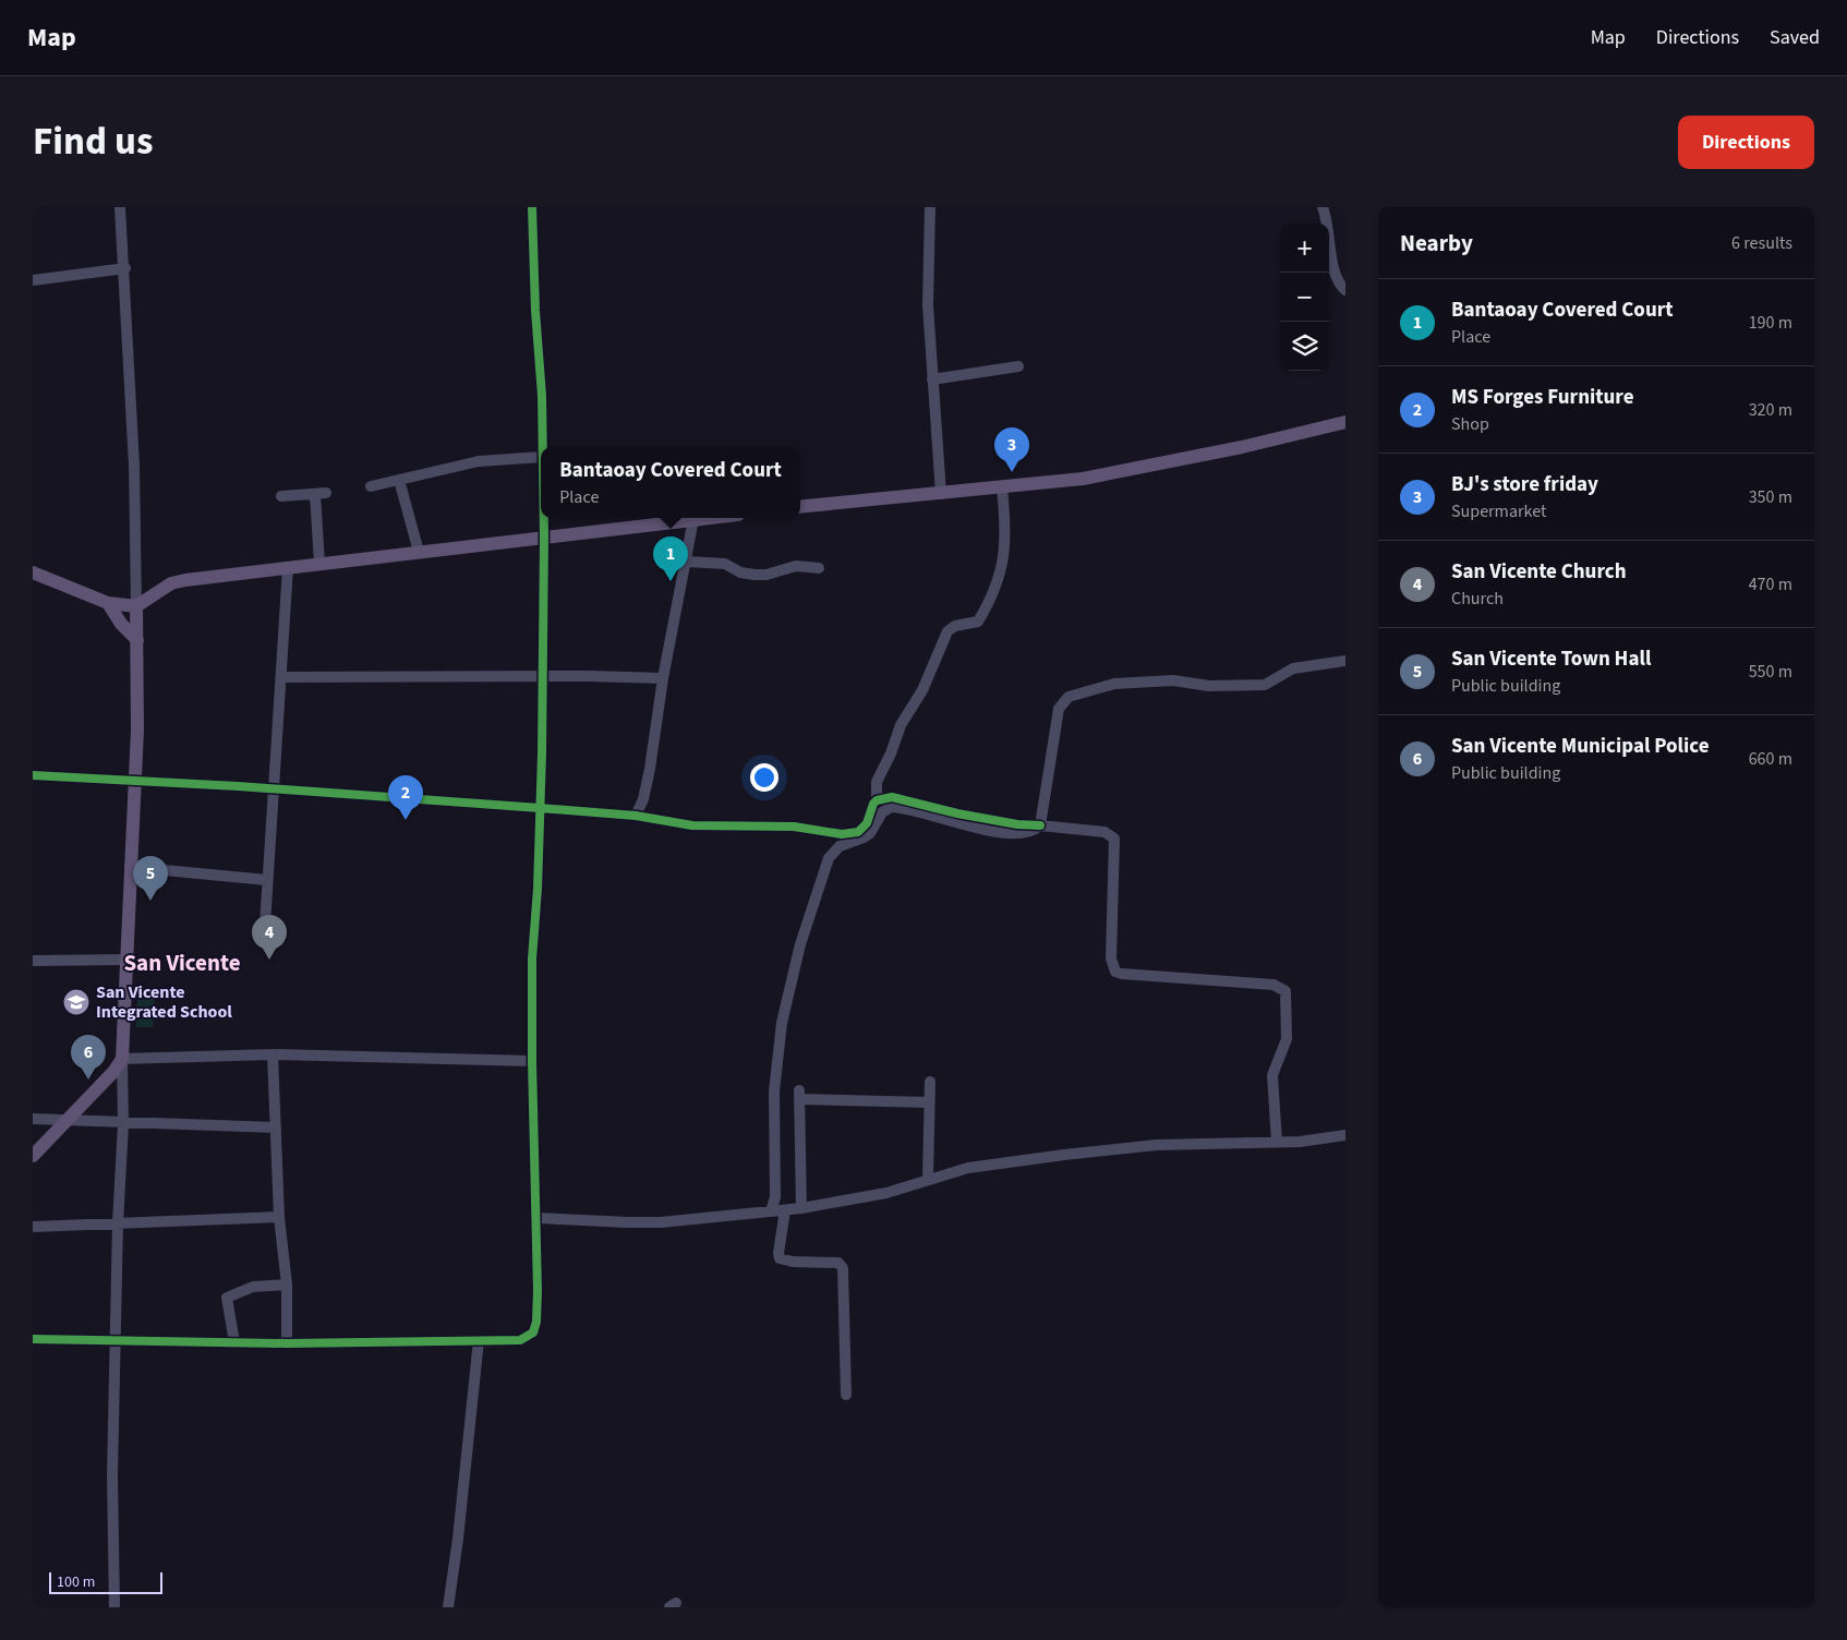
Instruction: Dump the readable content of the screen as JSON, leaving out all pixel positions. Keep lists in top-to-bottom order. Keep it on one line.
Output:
{"districts":["San Vicente"],"places":{"school or university":["San Vicente Integrated School"]},"scale_bar":"100 m","page":{"header":"Map","nav":["Map","Directions","Saved"],"title":"Find us","buttons":"Directions","heading":["Nearby","6 results"],"map_buttons":["+","−"],"list":[{"mark":"1","name":"Bantaoay Covered Court","note":"Place","value":"190 m"},{"mark":"2","name":"MS Forges Furniture","note":"Shop","value":"320 m"},{"mark":"3","name":"BJ's store friday","note":"Supermarket","value":"350 m"},{"mark":"4","name":"San Vicente Church","note":"Church","value":"470 m"},{"mark":"5","name":"San Vicente Town Hall","note":"Public building","value":"550 m"},{"mark":"6","name":"San Vicente Municipal Police","note":"Public building","value":"660 m"}],"pins":["3","1","2","5","4","6"],"popup":["Bantaoay Covered Court","Place"],"scale":"100 m"}}
